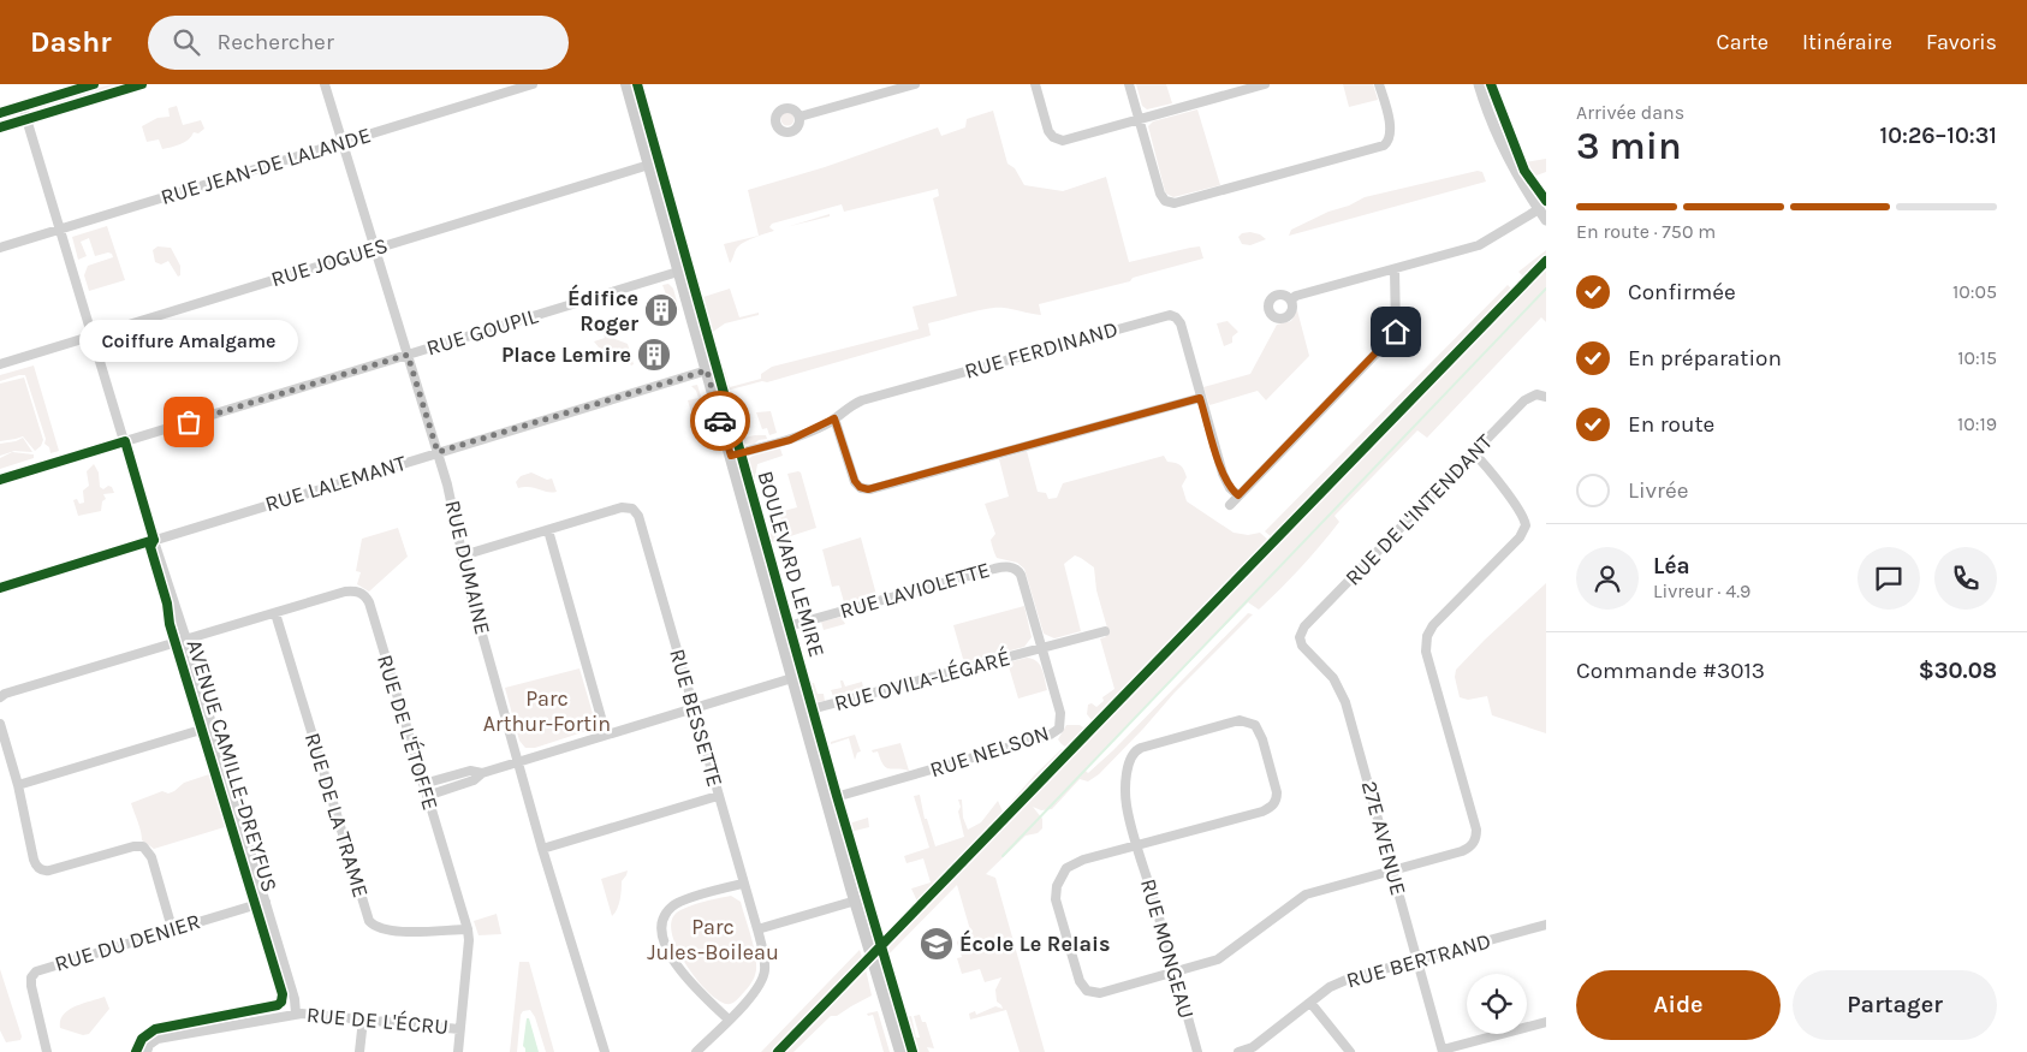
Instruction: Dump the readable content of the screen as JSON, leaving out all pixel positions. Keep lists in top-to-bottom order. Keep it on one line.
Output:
{"streets":{"main road":["BOULEVARD LEMIRE"],"street":["RUE JEAN-DE LALANDE","RUE JOGUES","RUE GOUPIL","RUE FERDINAND","RUE LALEMANT","RUE DE L'INTENDANT","RUE DUMAINE","RUE LAVIOLETTE","RUE OVILA-LÉGARÉ","RUE BESSETTE","RUE DE L'ÉTOFFE","RUE NELSON","AVENUE CAMILLE-DREYFUS","RUE DE LA TRAME","27E AVENUE","RUE DU DENIER","RUE MONGEAU","RUE BERTRAND","RUE DE L'ÉCRU"]},"crossings":[["RUE JEAN-DE LALANDE","RUE DUMAINE"],["RUE JEAN-DE LALANDE","AVENUE CAMILLE-DREYFUS"],["RUE JOGUES","BOULEVARD LEMIRE"],["RUE JOGUES","RUE DUMAINE"],["RUE JOGUES","AVENUE CAMILLE-DREYFUS"],["RUE GOUPIL","BOULEVARD LEMIRE"],["RUE GOUPIL","RUE DUMAINE"],["RUE GOUPIL","AVENUE CAMILLE-DREYFUS"],["RUE FERDINAND","BOULEVARD LEMIRE"],["RUE LALEMANT","BOULEVARD LEMIRE"],["RUE LALEMANT","RUE DUMAINE"],["RUE LALEMANT","AVENUE CAMILLE-DREYFUS"],["RUE DE L'INTENDANT","27E AVENUE"],["BOULEVARD LEMIRE","RUE LAVIOLETTE"],["BOULEVARD LEMIRE","RUE OVILA-LÉGARÉ"],["BOULEVARD LEMIRE","RUE NELSON"],["RUE LAVIOLETTE","RUE NELSON"],["RUE OVILA-LÉGARÉ","RUE NELSON"],["RUE DE L'ÉTOFFE","AVENUE CAMILLE-DREYFUS"],["RUE DE L'ÉTOFFE","RUE DE LA TRAME"],["RUE DE L'ÉTOFFE","RUE DE L'ÉCRU"],["AVENUE CAMILLE-DREYFUS","RUE DU DENIER"],["AVENUE CAMILLE-DREYFUS","RUE DE L'ÉCRU"],["27E AVENUE","RUE BERTRAND"]],"parks":["Parc Arthur-Fortin","Parc Jules-Boileau"],"places":{"building":["Édifice Roger","Place Lemire"],"other":["Coiffure Amalgame"],"school or university":["École Le Relais"]},"page":{"header":"Dashr","search":"Rechercher","nav":["Carte","Itinéraire","Favoris"],"heading":["3 min","Arrivée dans","10:26–10:31"],"panel":["Léa","Livreur · 4.9","Commande #3013","$30.08"],"bar":"En route · 750 m","list":[["Confirmée","10:05"],["En préparation","10:15"],["En route","10:19"],"Livrée"],"bubble":"Coiffure Amalgame","buttons":["Aide","Partager"]}}
